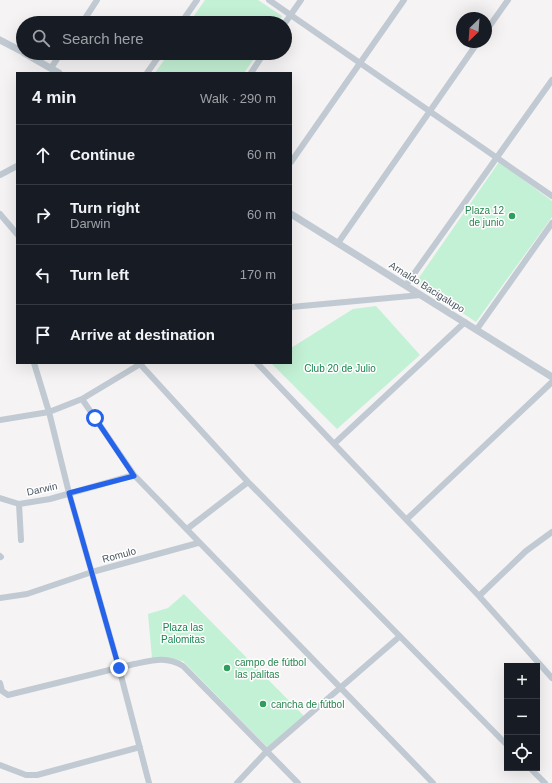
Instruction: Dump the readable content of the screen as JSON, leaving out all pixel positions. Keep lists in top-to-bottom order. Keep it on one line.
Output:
{"streets":{"street":["Arnaldo Bacigalupo","Darwin","Romulo"]},"parks":["Club 20 de Julio","Plaza las Palomitas"],"places":["Plaza 12 de junio","campo de fútbol las palitas","cancha de fútbol"],"north":"bottom left","page":{"search":"Search here","heading":["4 min","Walk · 290 m"],"list":[["Continue","60 m"],["Turn right","Darwin","60 m"],["Turn left","170 m"],"Arrive at destination"],"map_buttons":["+","−"]}}
